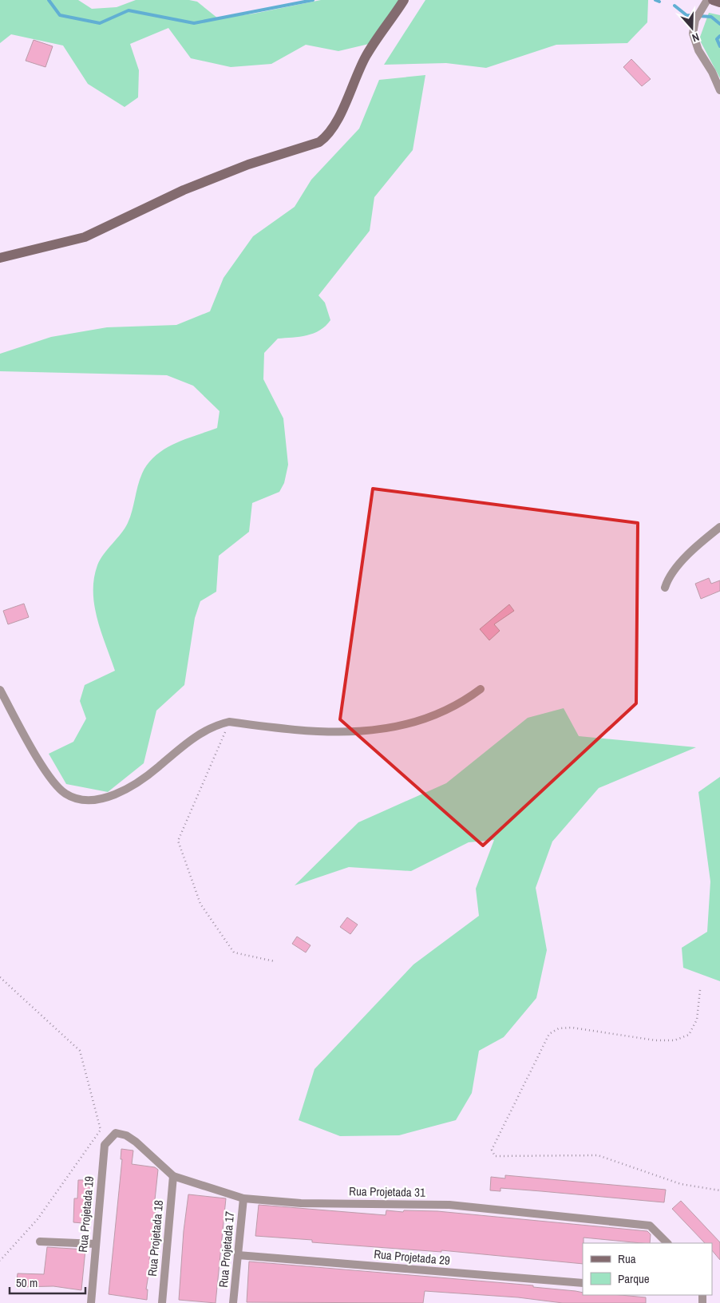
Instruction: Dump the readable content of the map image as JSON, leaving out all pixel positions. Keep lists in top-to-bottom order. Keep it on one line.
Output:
{"streets":{"street":["Rua Projetada 31","Rua Projetada 19","Rua Projetada 18","Rua Projetada 17","Rua Projetada 29"]},"crossings":[["Rua Projetada 31","Rua Projetada 19"],["Rua Projetada 31","Rua Projetada 18"],["Rua Projetada 31","Rua Projetada 17"],["Rua Projetada 17","Rua Projetada 29"]],"legend":["Rua","Parque"],"scale_bar":"50 m","north":"bottom"}
